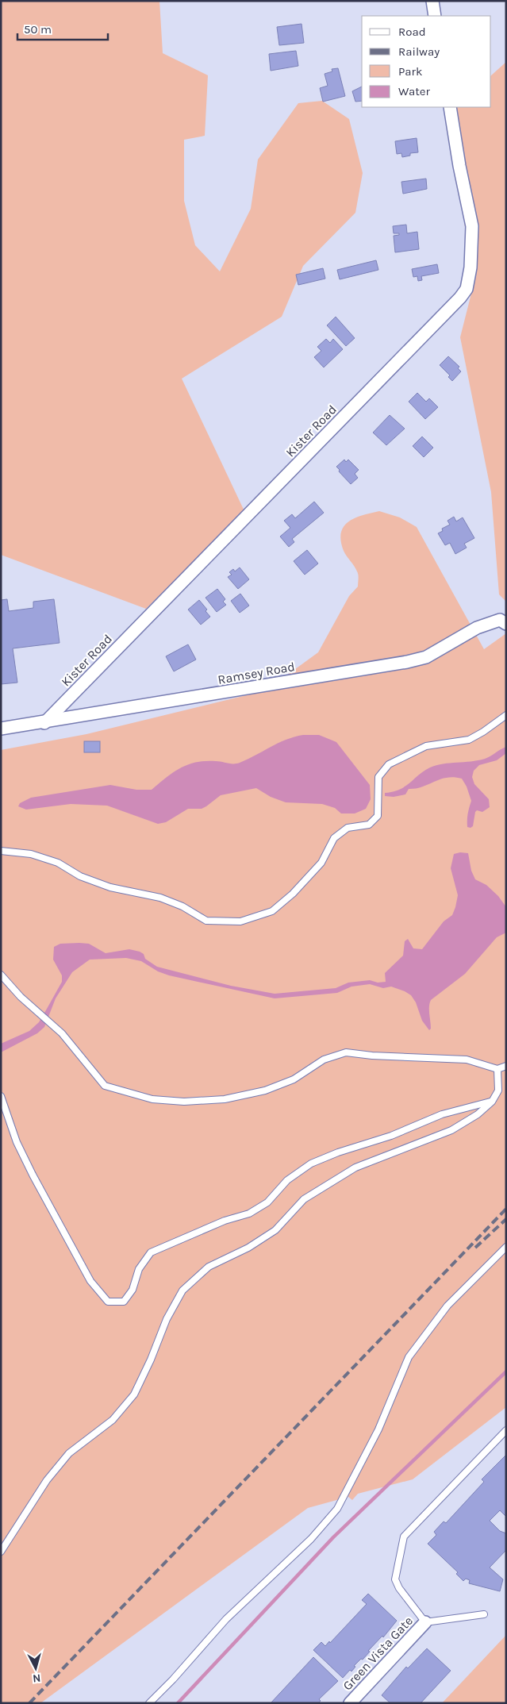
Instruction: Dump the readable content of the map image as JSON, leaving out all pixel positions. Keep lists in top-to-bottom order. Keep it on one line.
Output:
{"streets":{"street":["Kister Road","Ramsey Road","Green Vista Gate"]},"crossings":[["Kister Road","Ramsey Road"]],"legend":["Road","Railway","Park","Water"],"scale_bar":"50 m","north":"bottom"}
